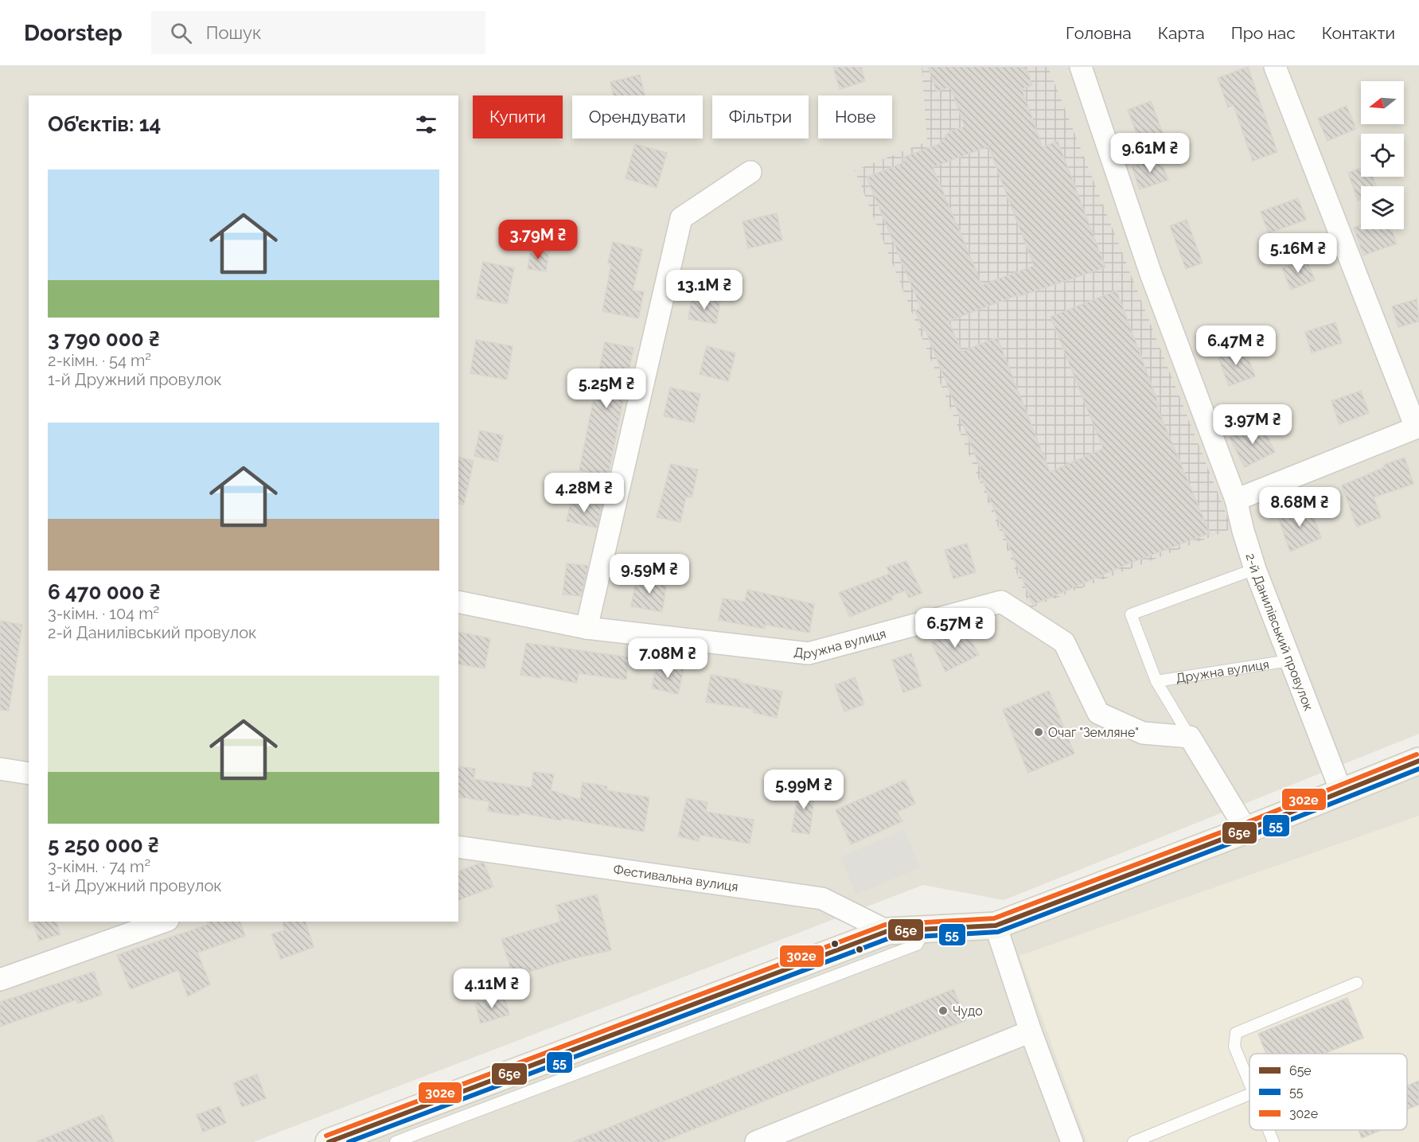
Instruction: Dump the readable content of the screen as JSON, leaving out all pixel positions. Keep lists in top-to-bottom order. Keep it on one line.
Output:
{"streets":{"street":["2-й Данилівський провулок","Дружна вулиця","Фестивальна вулиця"]},"crossings":[["2-й Данилівський провулок","Дружна вулиця"]],"places":["Очаг \"Земляне\"","Чудо"],"lines":["transit line 302е","transit line 65е","transit line 55"],"legend":["65е","55","302е"],"north":"left","page":{"header":"Doorstep","search":"Пошук","nav":["Головна","Карта","Про нас","Контакти"],"chip":["Купити","Орендувати","Фільтри","Нове"],"heading":"Об’єктів: 14","price":["9.61M ₴","3.79M ₴","5.16M ₴","13.1M ₴","6.47M ₴","5.25M ₴","3.97M ₴","4.28M ₴","8.68M ₴","9.59M ₴","6.57M ₴","7.08M ₴","5.99M ₴","4.11M ₴"],"list":[{"name":"3 790 000 ₴","note":"2-кімн. · 54 m² · 1-й Дружний провулок"},{"name":"6 470 000 ₴","note":"3-кімн. · 104 m² · 2-й Данилівський провулок"},{"name":"5 250 000 ₴","note":"3-кімн. · 74 m² · 1-й Дружний провулок"}]}}
